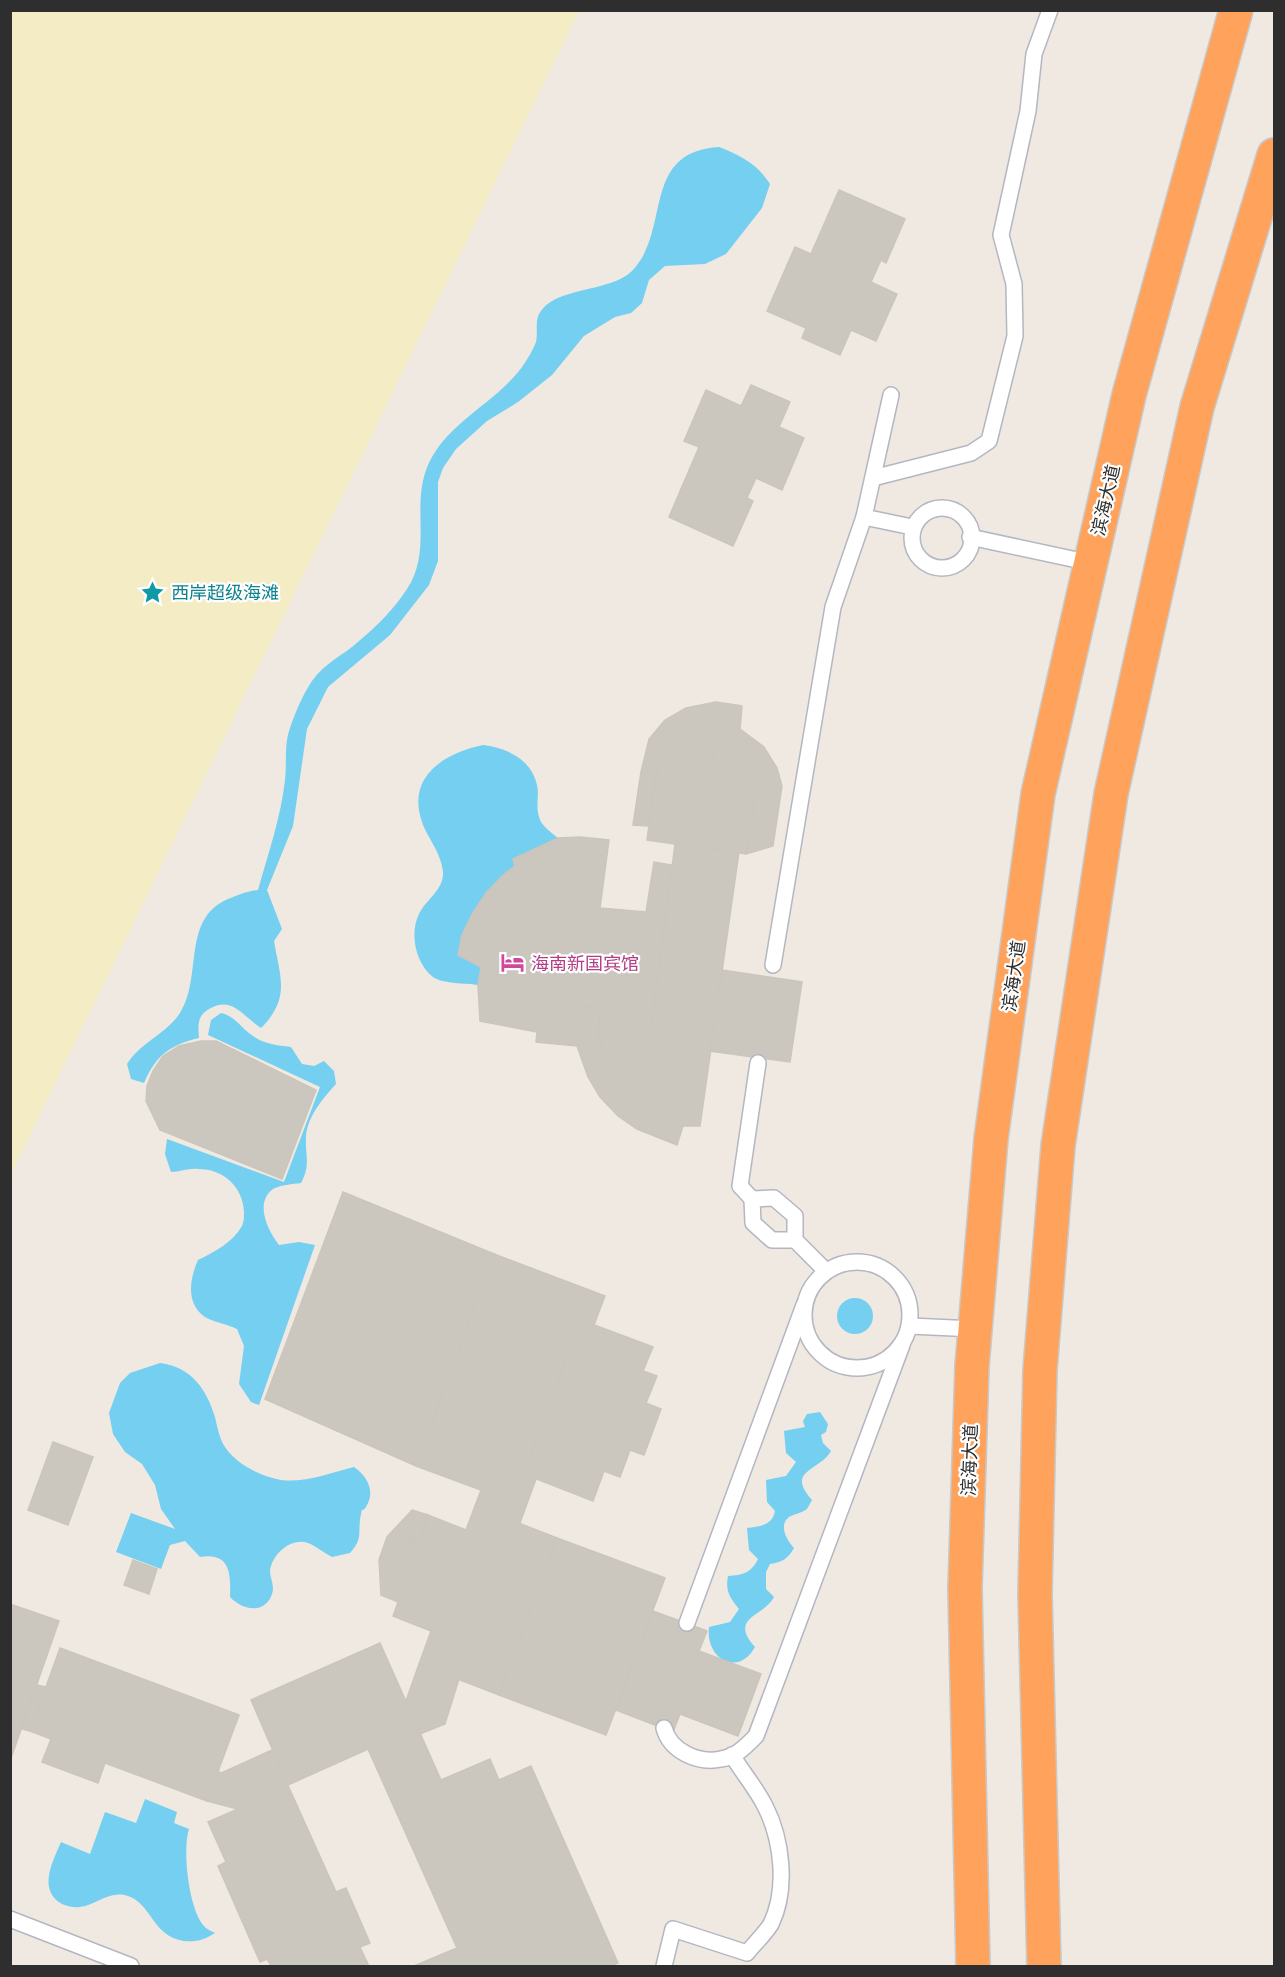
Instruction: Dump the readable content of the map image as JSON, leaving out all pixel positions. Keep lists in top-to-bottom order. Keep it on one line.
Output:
{"streets":{"highway":["滨海大道"]},"places":{"place":["西岸超级海滩"],"hotel":["海南新国宾馆"]}}
